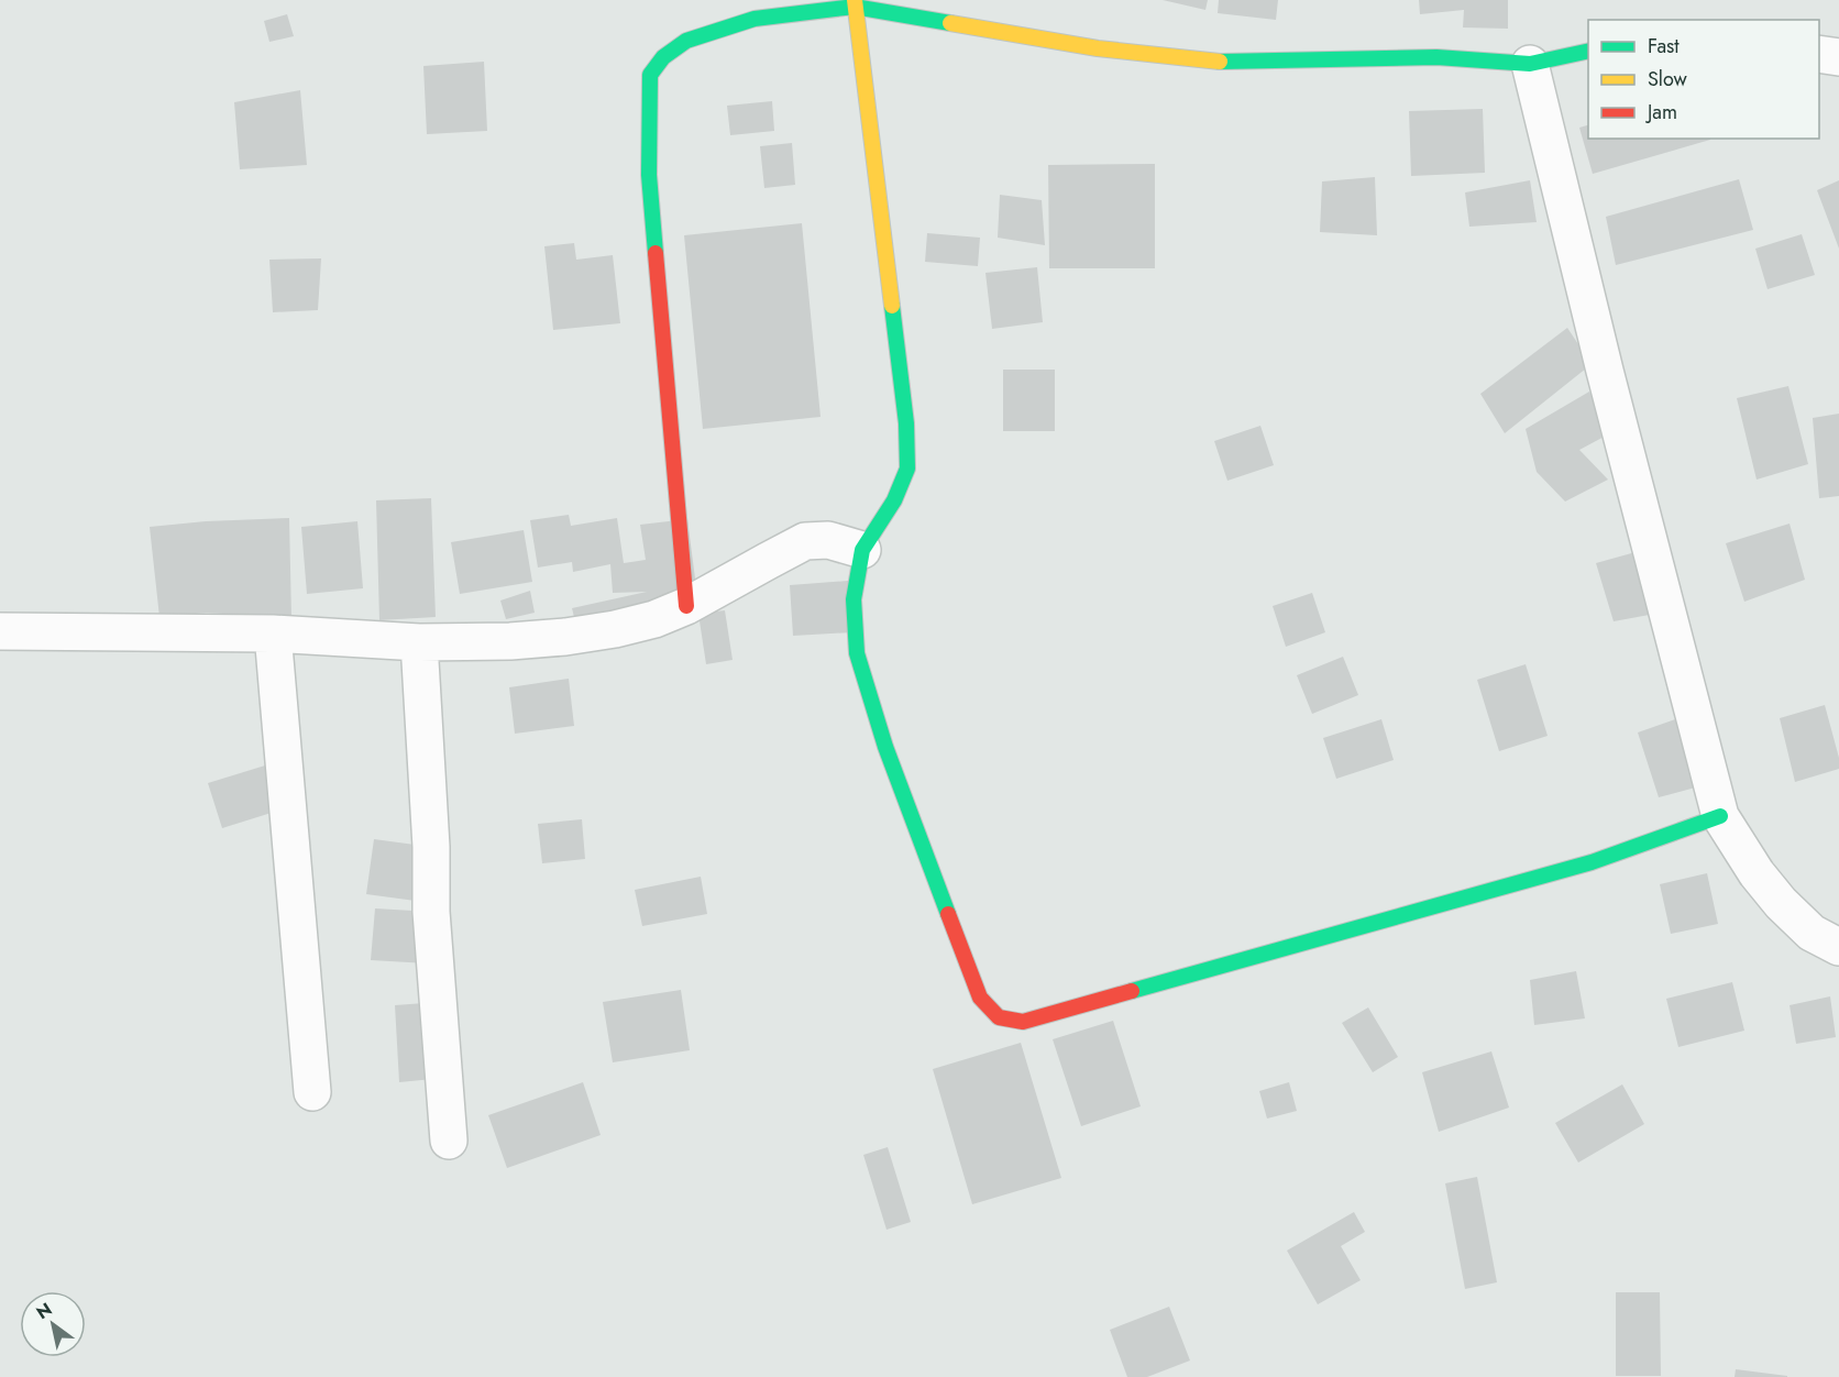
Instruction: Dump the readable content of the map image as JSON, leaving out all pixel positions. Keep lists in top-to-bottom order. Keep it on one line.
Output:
{"legend":["Fast","Slow","Jam"],"north":"top left"}
